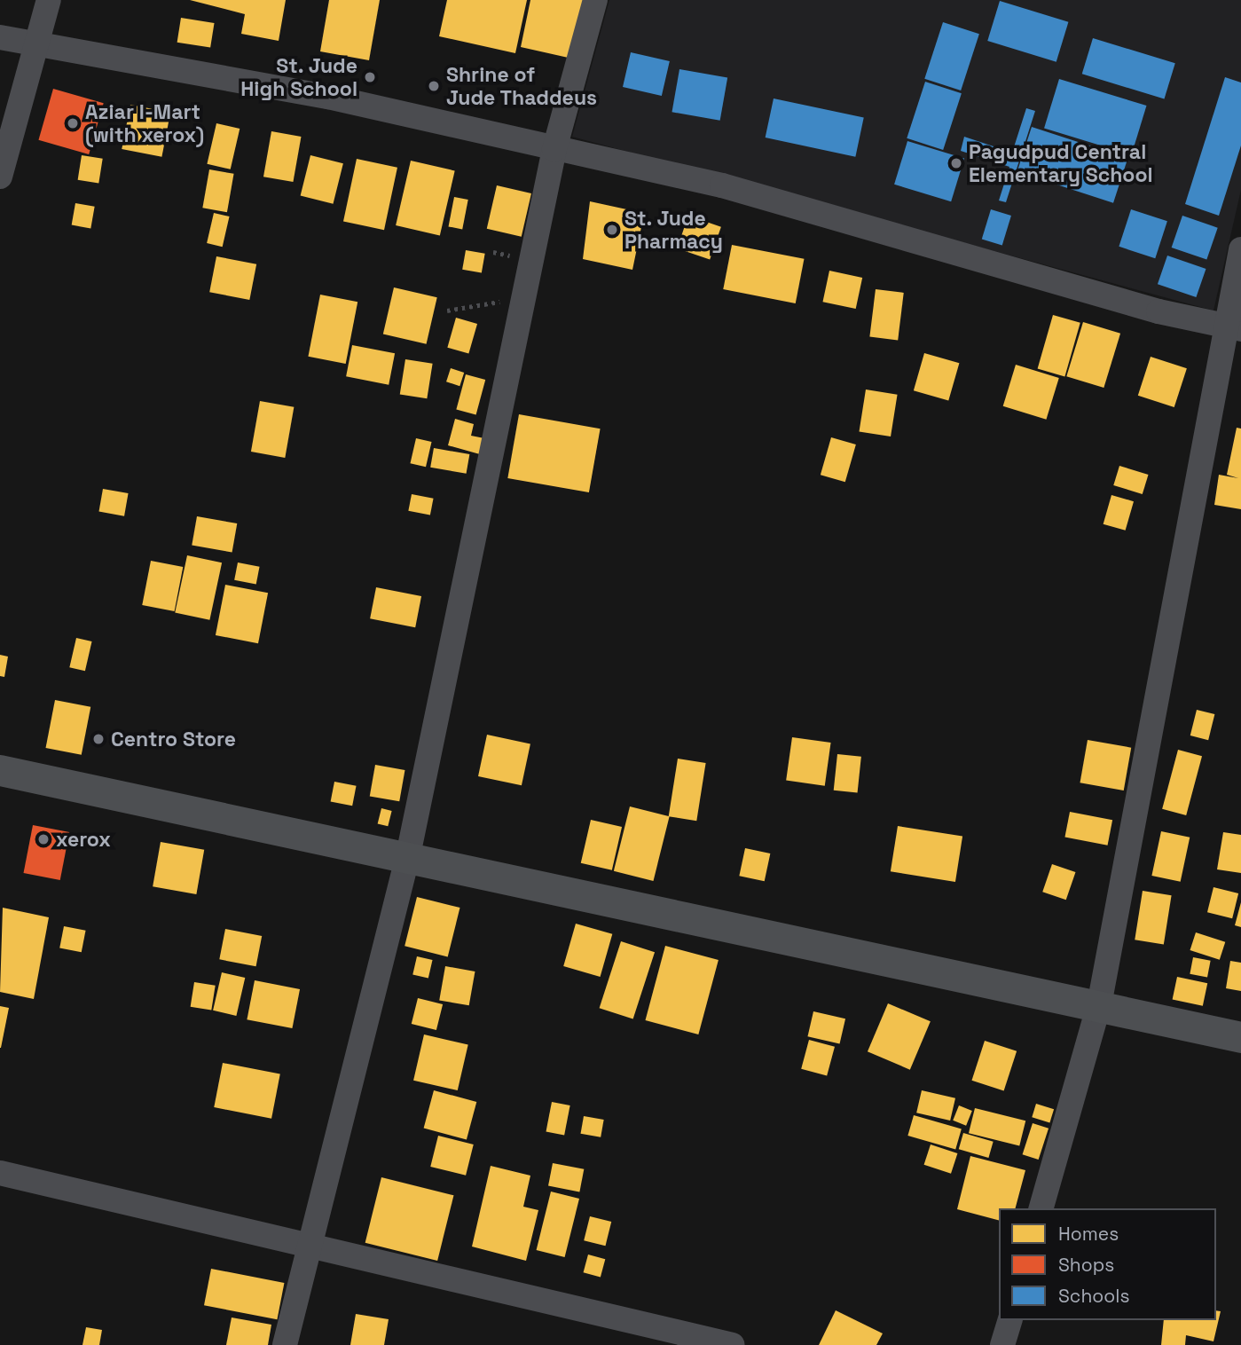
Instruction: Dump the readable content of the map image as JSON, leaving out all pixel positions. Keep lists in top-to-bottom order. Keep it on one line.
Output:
{"places":["St. Jude High School","Shrine of Jude Thaddeus","Aziar I-Mart (with xerox)","Pagudpud Central Elementary School","St. Jude Pharmacy","Centro Store","xerox"],"legend":["Homes","Shops","Schools"]}
